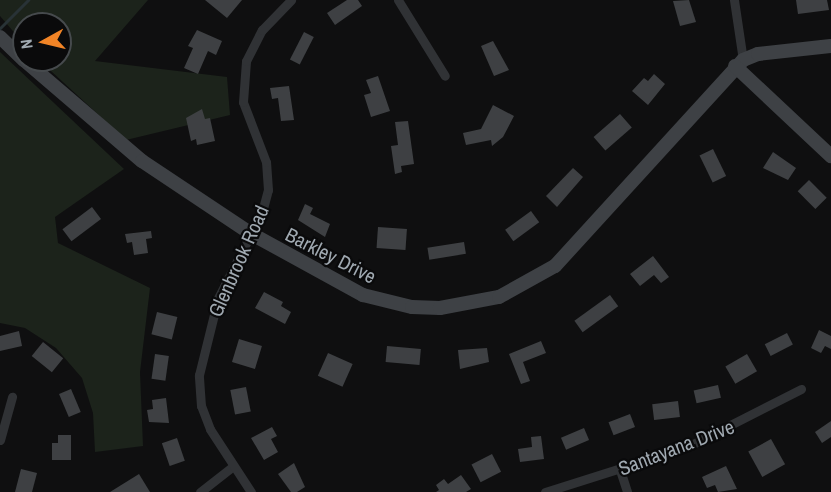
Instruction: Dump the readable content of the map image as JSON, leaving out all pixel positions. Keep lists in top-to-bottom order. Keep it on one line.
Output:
{"streets":{"street":["Barkley Drive","Glenbrook Road","Santayana Drive"]},"crossings":[["Barkley Drive","Glenbrook Road"]],"north":"left"}
